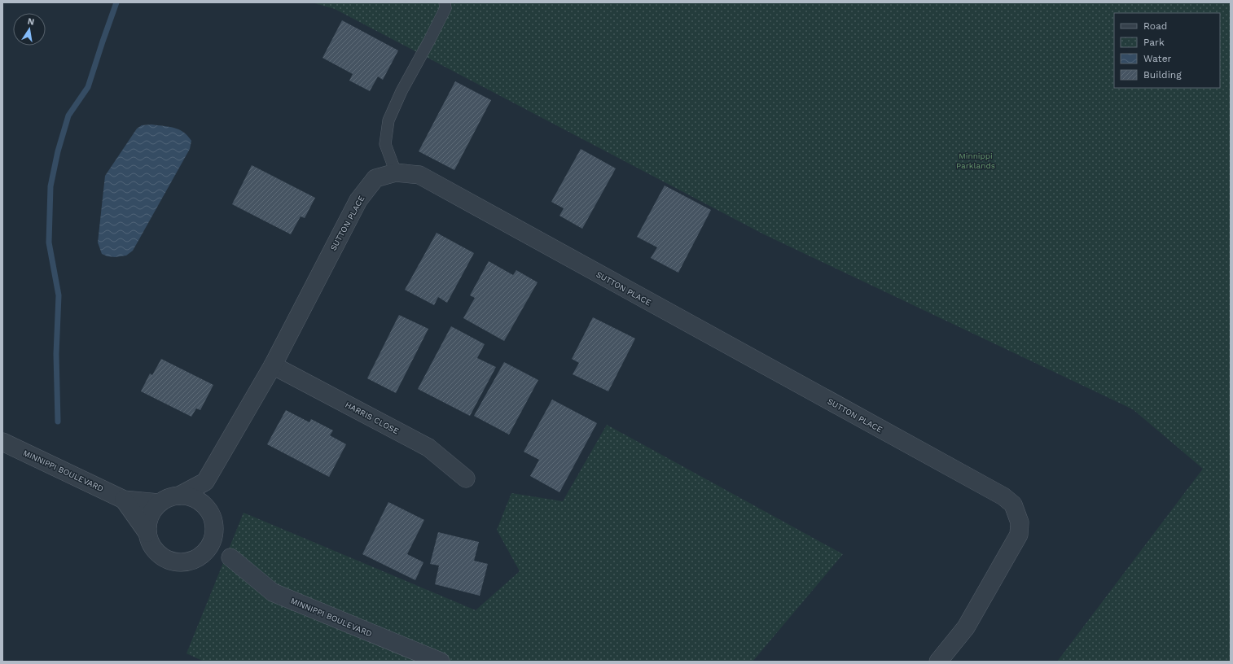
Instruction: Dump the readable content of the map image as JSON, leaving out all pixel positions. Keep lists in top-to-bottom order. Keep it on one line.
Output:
{"streets":{"street":["SUTTON PLACE","HARRIS CLOSE","MINNIPPI BOULEVARD"]},"crossings":[["SUTTON PLACE","HARRIS CLOSE"]],"parks":["Minnippi Parklands"],"legend":["Road","Park","Water","Building"],"north":"top"}
